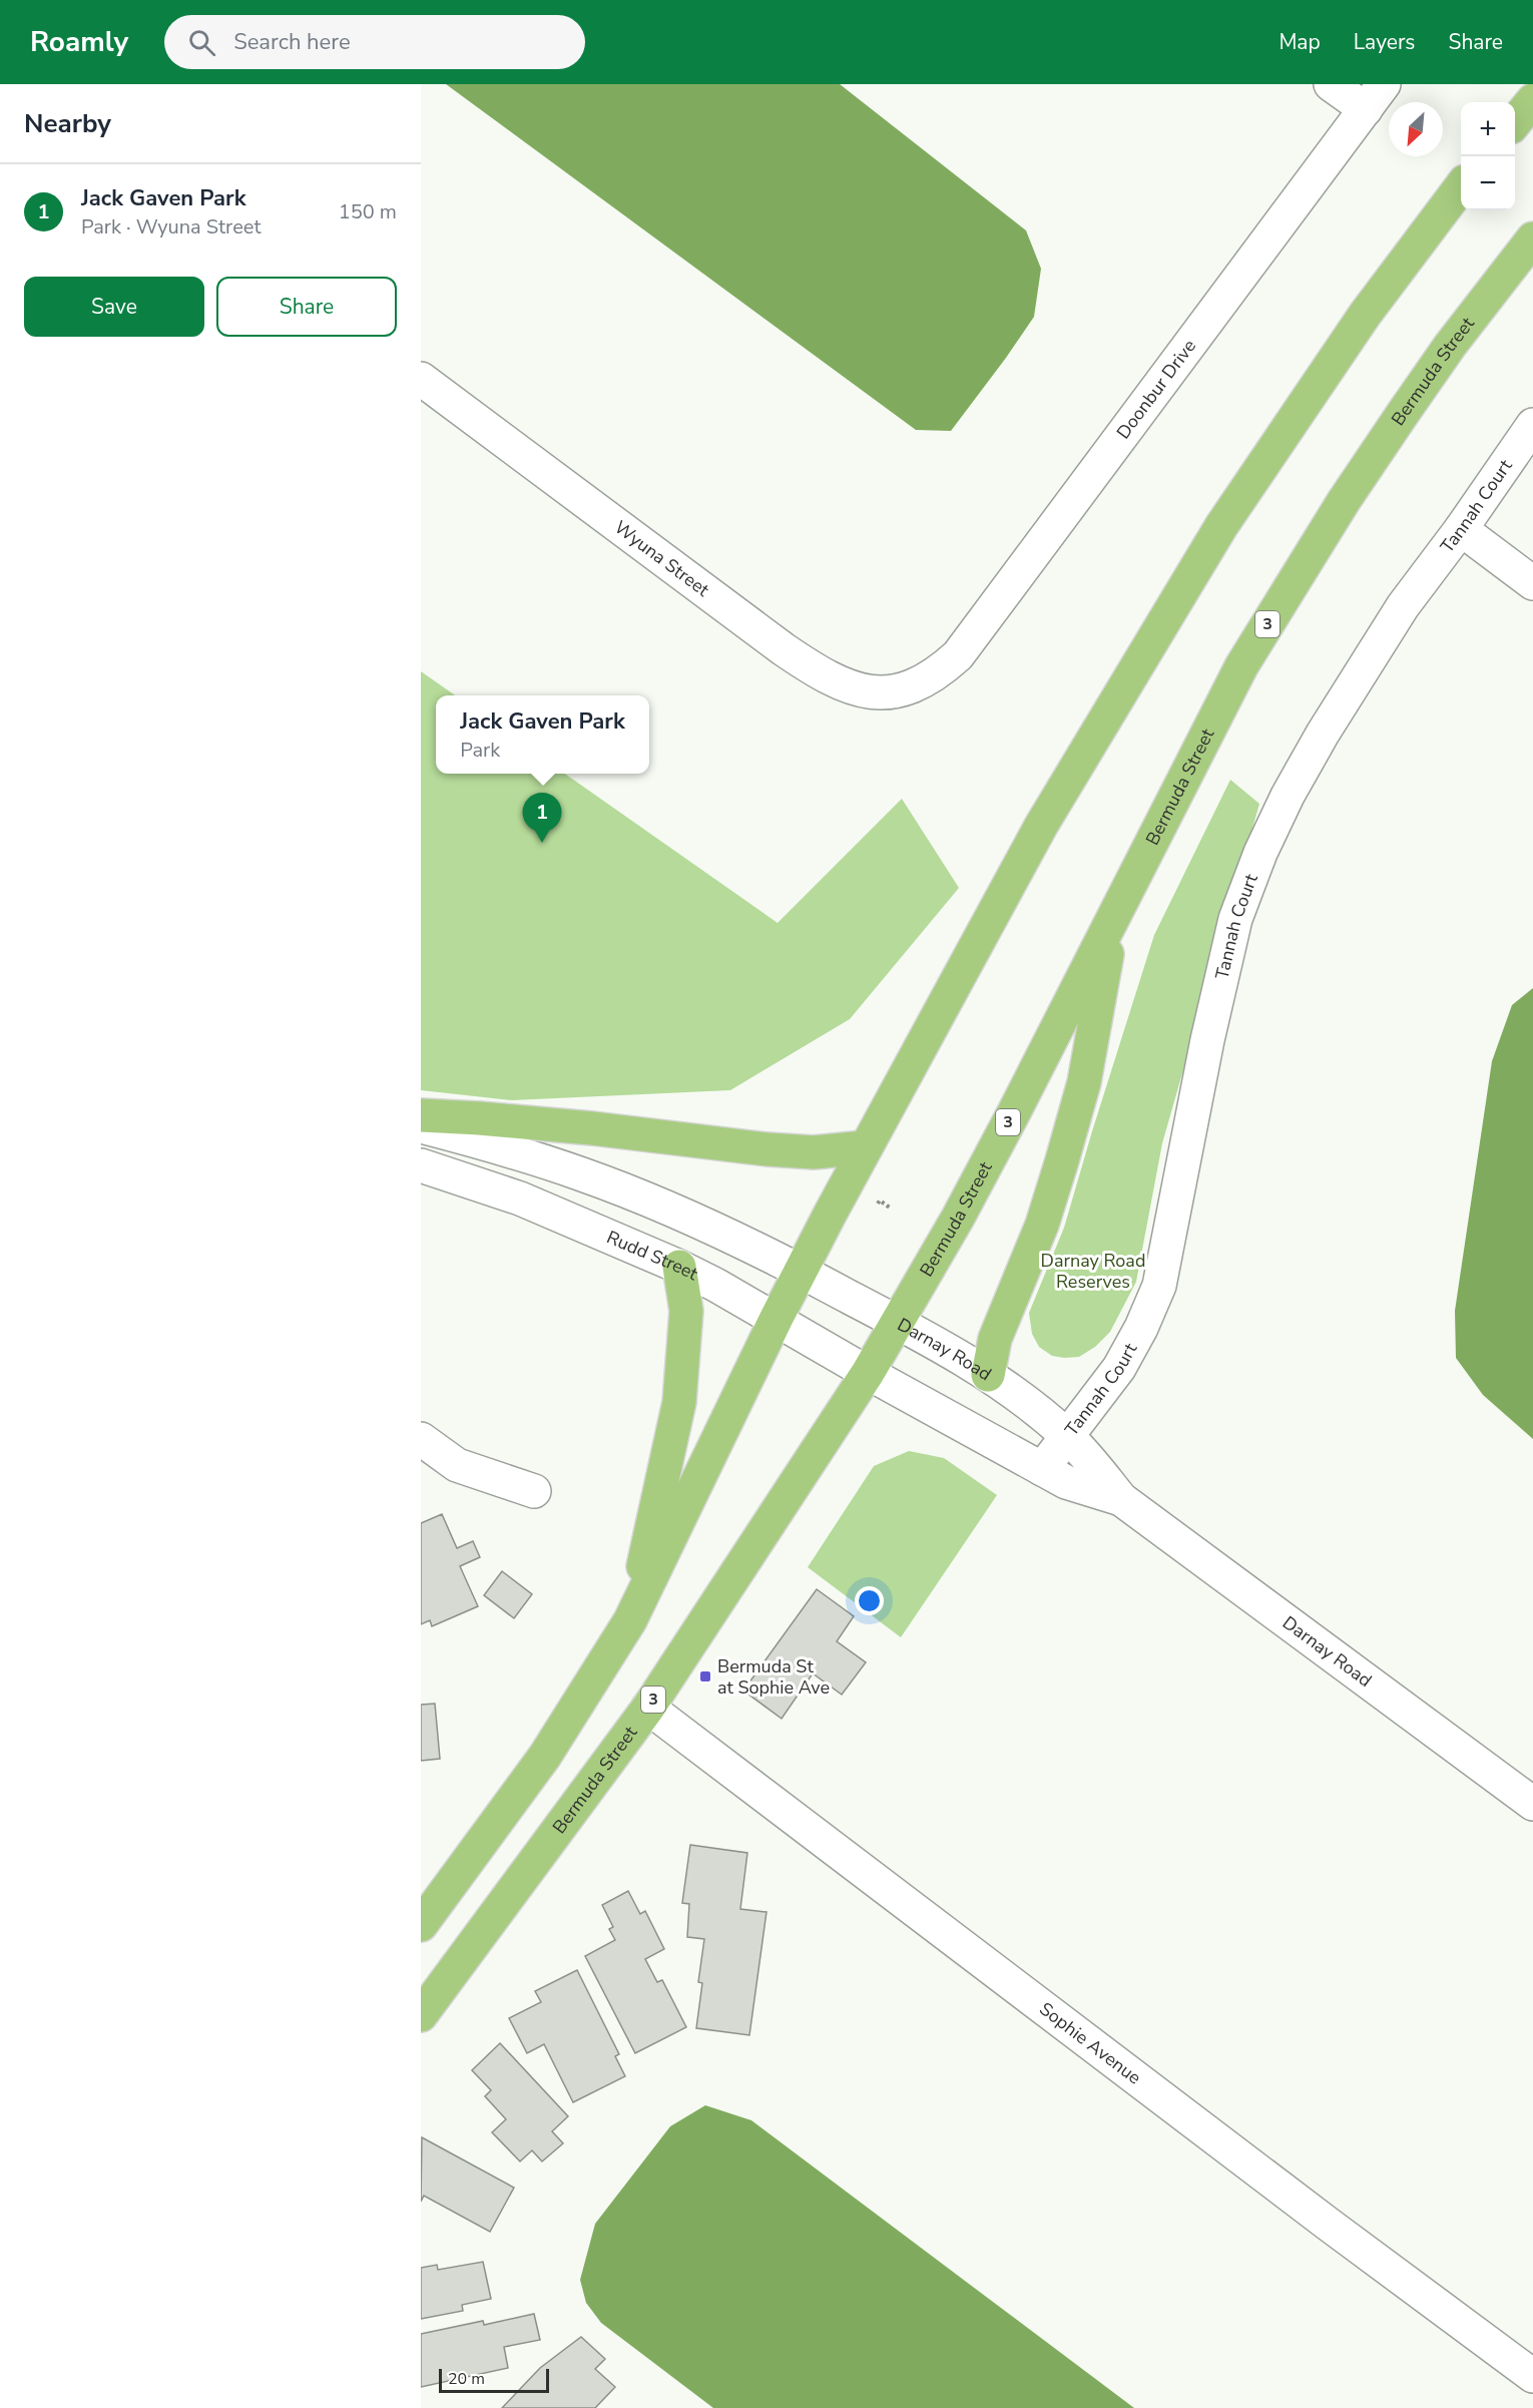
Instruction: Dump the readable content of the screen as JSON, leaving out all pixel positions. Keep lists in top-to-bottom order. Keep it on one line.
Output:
{"streets":{"main road":["Bermuda Street","3"],"street":["Doonbur Drive","Tannah Court","Wyuna Street","Rudd Street","Darnay Road","Sophie Avenue"]},"crossings":[["Bermuda Street","Rudd Street"],["Bermuda Street","Darnay Road"],["Bermuda Street","Sophie Avenue"],["Doonbur Drive","Wyuna Street"],["Tannah Court","Darnay Road"],["Rudd Street","Darnay Road"]],"parks":["Darnay Road Reserves"],"places":{"transit":["Bermuda St at Sophie Ave"]},"scale_bar":"20 m","north":"bottom left","page":{"header":"Roamly","search":"Search here","nav":["Map","Layers","Share"],"heading":"Nearby","map_buttons":["+","−"],"list":[{"mark":"1","name":"Jack Gaven Park","note":"Park · Wyuna Street","value":"150 m"}],"buttons":["Save","Share"],"popup":["Jack Gaven Park","Park"],"pins":"1","scale":"20 m"}}
